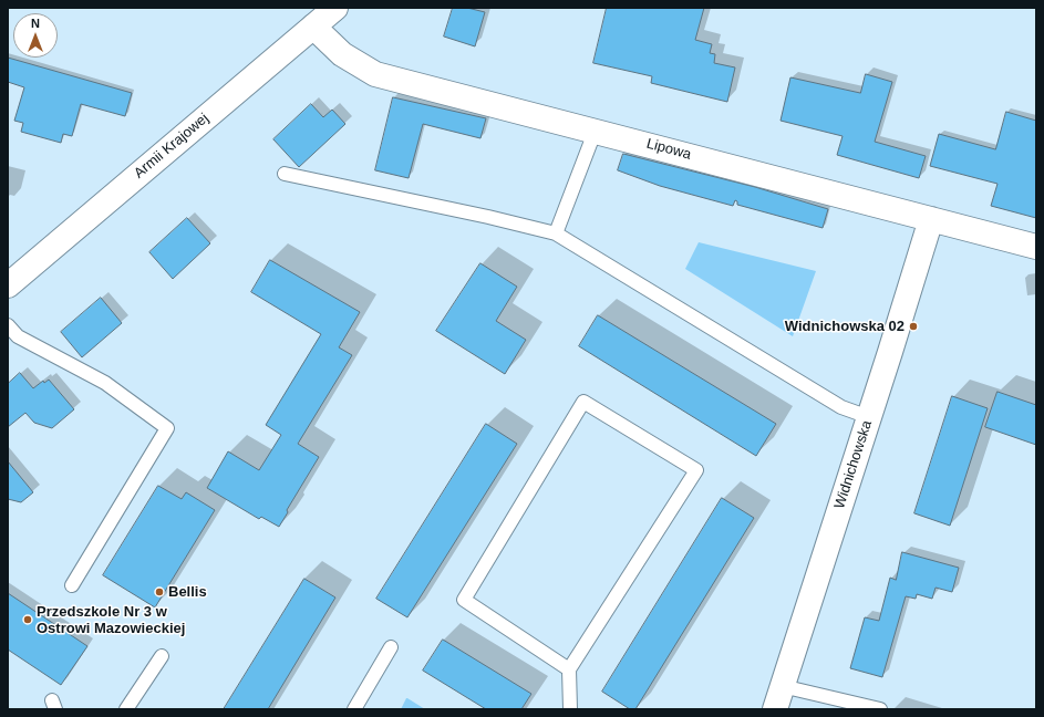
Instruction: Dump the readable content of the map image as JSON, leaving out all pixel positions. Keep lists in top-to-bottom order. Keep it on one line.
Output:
{"streets":{"street":["Armii Krajowej","Lipowa","Widnichowska"]},"crossings":[["Armii Krajowej","Lipowa"],["Lipowa","Widnichowska"]],"places":["Widnichowska 02","Bellis","Przedszkole Nr 3 w Ostrowi Mazowieckiej"],"north":"top"}
